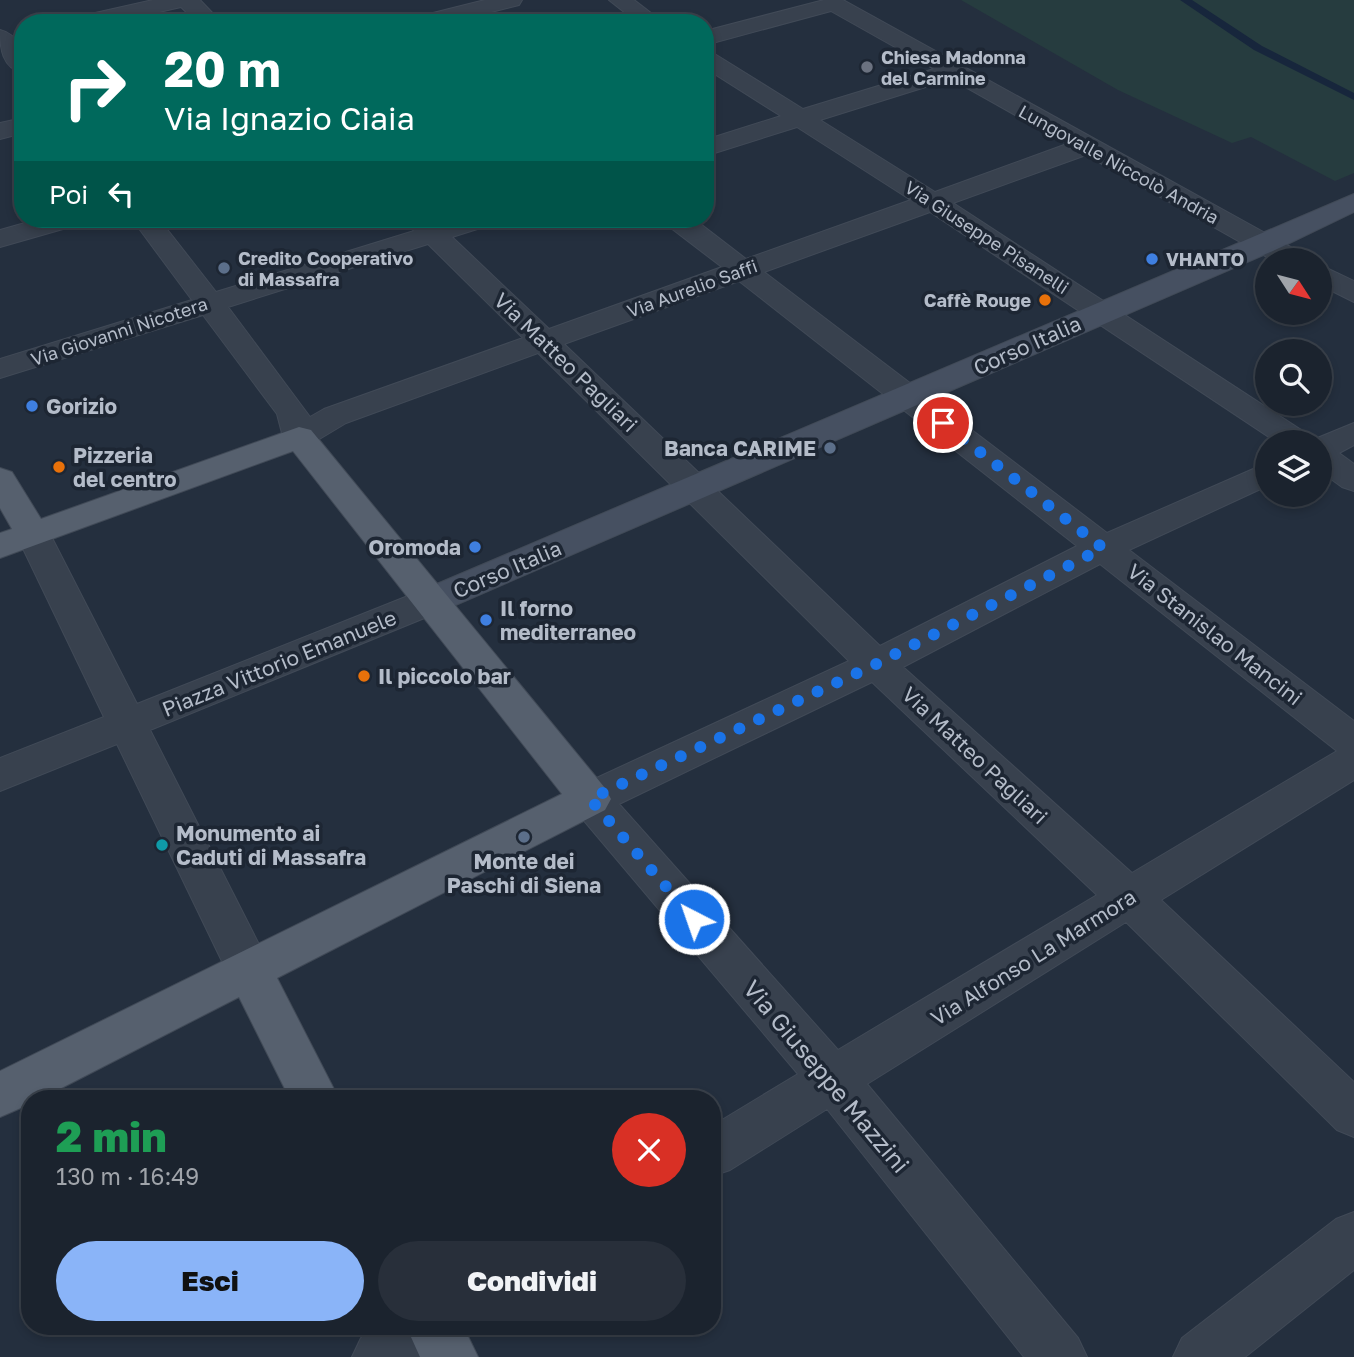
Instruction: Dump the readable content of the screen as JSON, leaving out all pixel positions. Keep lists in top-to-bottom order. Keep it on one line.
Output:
{"streets":{"street":["Lungovalle Niccolò Andria","Via Giuseppe Pisanelli","Via Aurelio Saffi","Via Giovanni Nicotera","Corso Italia","Via Matteo Pagliari","Via Stanislao Mancini","Piazza Vittorio Emanuele","Via Alfonso La Marmora","Via Giuseppe Mazzini"]},"crossings":[["Lungovalle Niccolò Andria","Via Aurelio Saffi"],["Lungovalle Niccolò Andria","Corso Italia"],["Via Giuseppe Pisanelli","Via Aurelio Saffi"],["Via Giuseppe Pisanelli","Corso Italia"],["Via Aurelio Saffi","Via Matteo Pagliari"],["Via Aurelio Saffi","Via Stanislao Mancini"],["Corso Italia","Via Matteo Pagliari"],["Corso Italia","Via Stanislao Mancini"],["Corso Italia","Piazza Vittorio Emanuele"],["Via Matteo Pagliari","Via Alfonso La Marmora"],["Via Alfonso La Marmora","Via Giuseppe Mazzini"]],"places":["Chiesa Madonna del Carmine","VHANTO","Credito Cooperativo di Massafra","Caffè Rouge","Gorizio","Banca CARIME","Pizzeria del centro","Oromoda","Il forno mediterraneo","Il piccolo bar","Monte dei Paschi di Siena","Monumento ai Caduti di Massafra"],"north":"bottom right","page":{"turn":["20 m","Via Ignazio Ciaia"],"then":"Poi","heading":["2 min","130 m · 16:49"],"buttons":["Esci","Condividi"]}}
